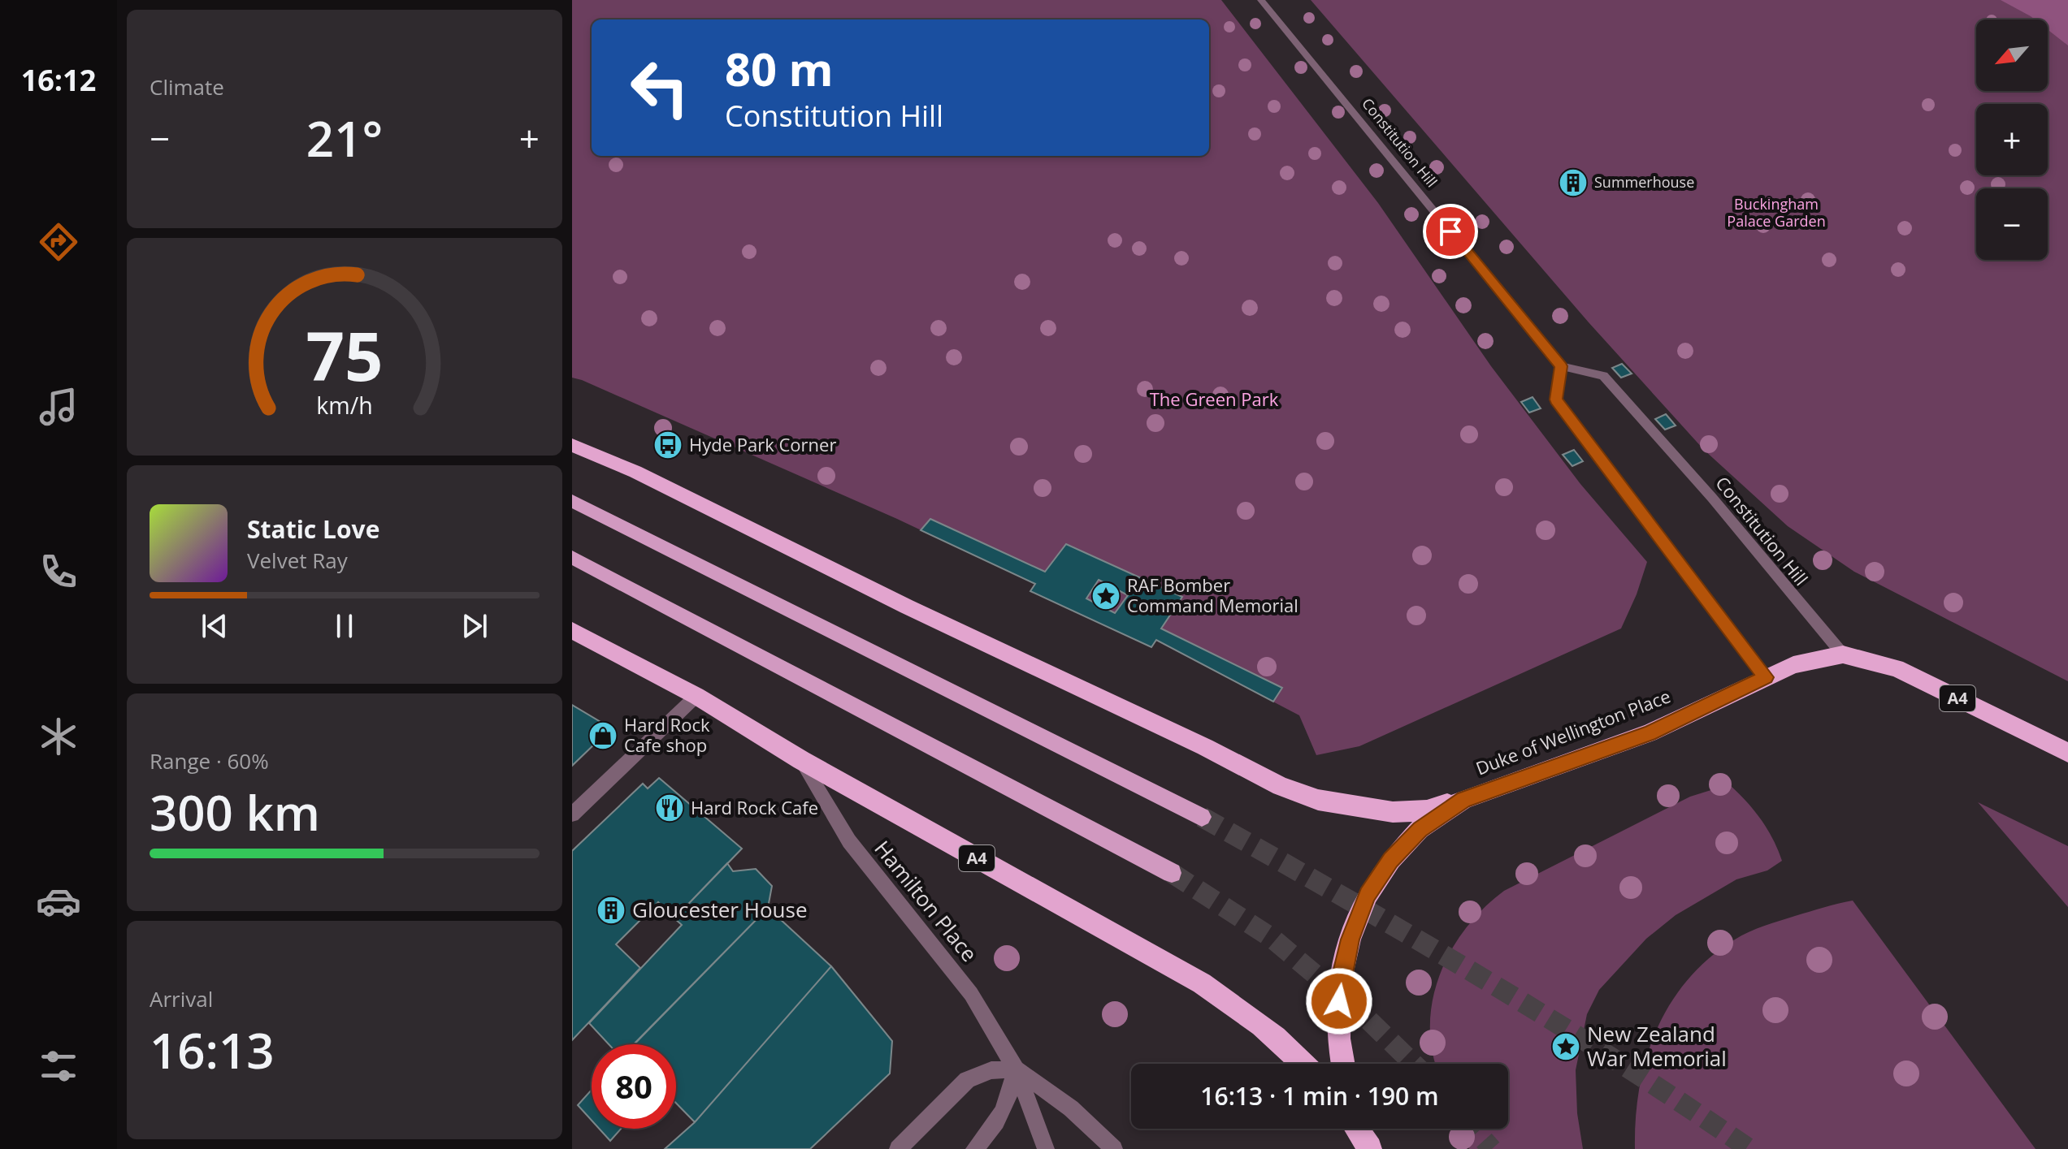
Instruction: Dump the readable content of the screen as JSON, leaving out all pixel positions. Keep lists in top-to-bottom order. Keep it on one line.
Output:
{"streets":{"highway":["A4","Duke of Wellington Place"],"street":["Constitution Hill","Hamilton Place"]},"crossings":[["Constitution Hill","Duke of Wellington Place"],["A4","Duke of Wellington Place"],["A4","Hamilton Place"]],"parks":["Buckingham Palace Garden","The Green Park"],"places":{"building":["Summerhouse","Gloucester House"],"bus stop":["Hyde Park Corner"],"place":["RAF Bomber Command Memorial","New Zealand War Memorial"],"shop":["Hard Rock Cafe shop"],"restaurant":["Hard Rock Cafe"]},"north":"bottom left","page":{"tabs":"16:12","tile":["Climate",["Range · 60%","300 km"],["Arrival","16:13"]],"map_buttons":["+","−"],"turn":["80 m","Constitution Hill"],"heat":["−","21°","+"],"song":["Static Love","Velvet Ray"],"limit":"80","trip":"16:13 · 1 min · 190 m","gauge":["75","km/h"]}}
